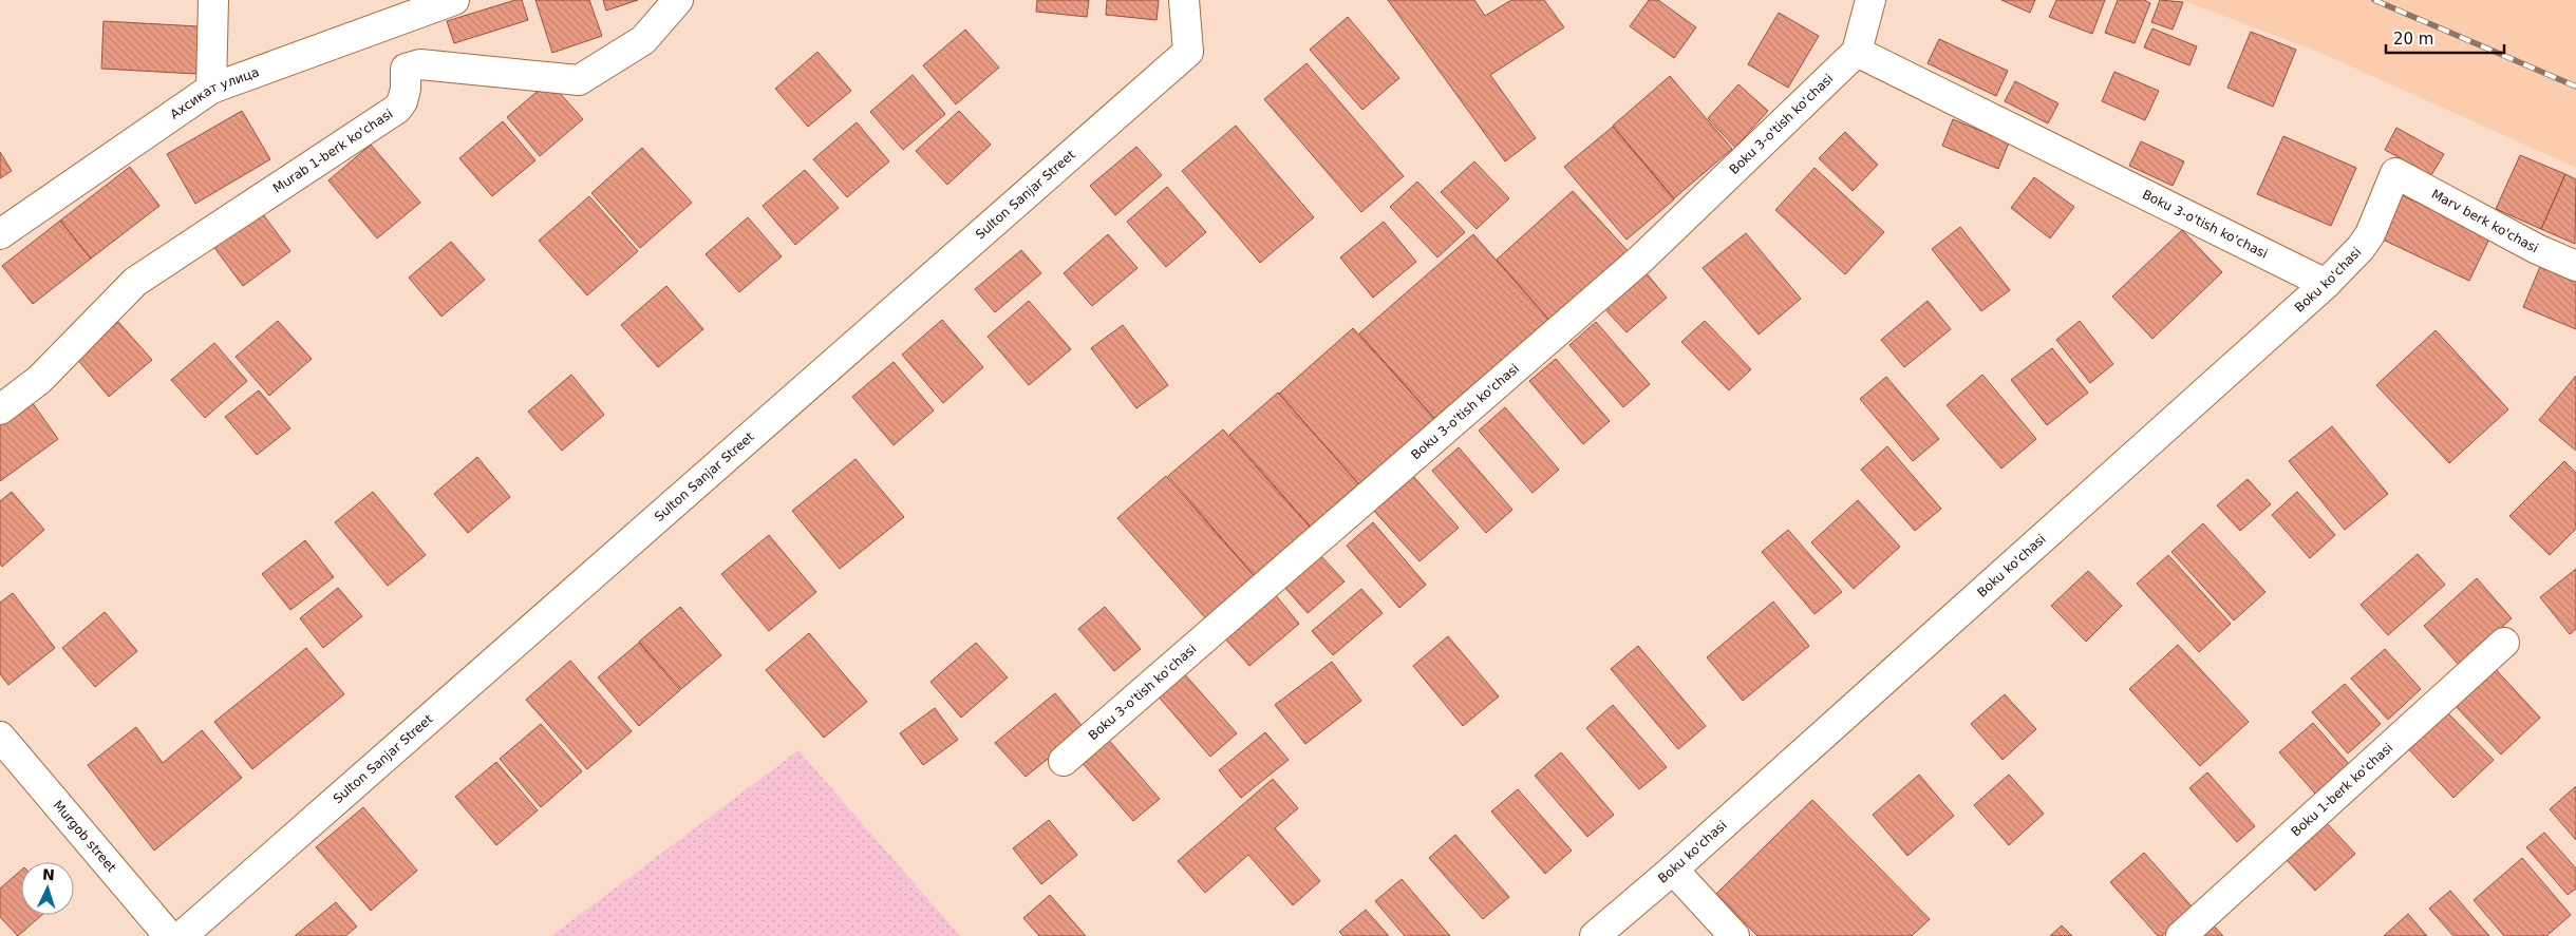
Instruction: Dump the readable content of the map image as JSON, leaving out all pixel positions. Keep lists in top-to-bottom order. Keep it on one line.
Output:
{"streets":{"street":["Ахсикат улица","Boku 3-o'tish ko'chasi","Murab 1-berk ko'chasi","Sulton Sanjar Street","Marv berk ko'chasi","Boku ko'chasi","Boku 1-berk ko'chasi","Murgob street"]},"crossings":[["Boku 3-o'tish ko'chasi","Boku ko'chasi"],["Marv berk ko'chasi","Boku ko'chasi"]],"scale_bar":"20 m","north":"top"}
